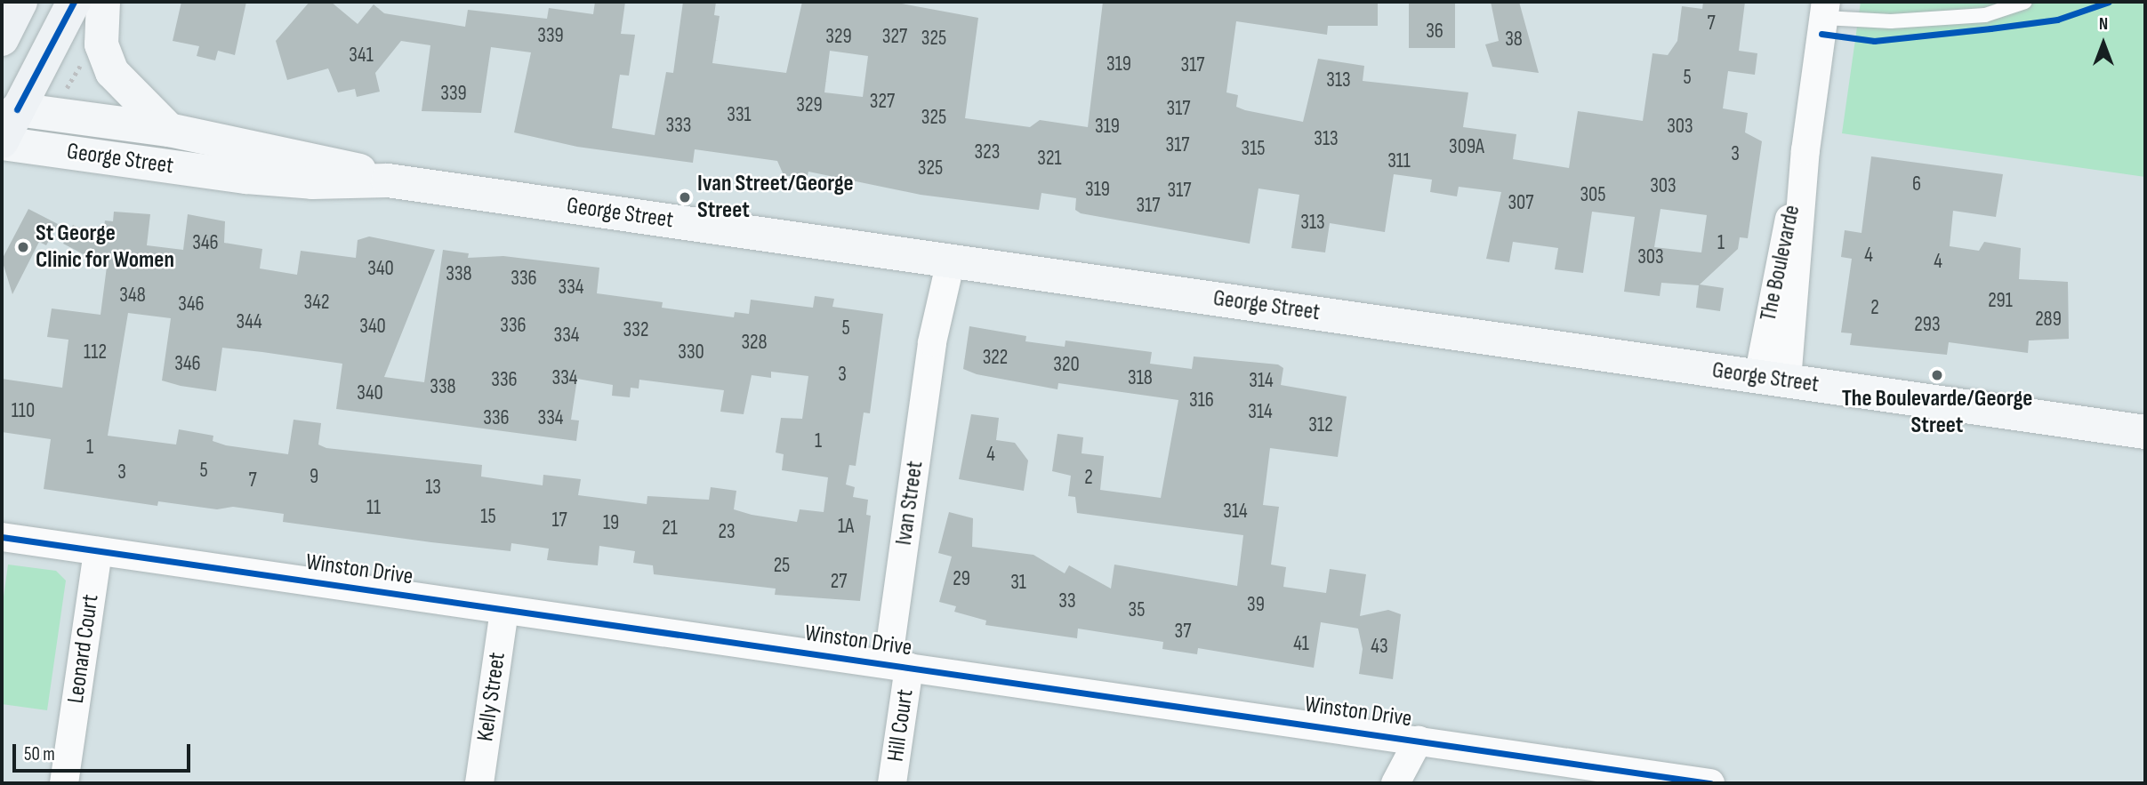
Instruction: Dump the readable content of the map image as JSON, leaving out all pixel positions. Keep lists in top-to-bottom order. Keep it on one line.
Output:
{"streets":{"main road":["George Street"],"street":["The Boulevarde","Ivan Street","Winston Drive","Leonard Court","Kelly Street","Hill Court"]},"crossings":[["George Street","The Boulevarde"],["George Street","Ivan Street"],["Ivan Street","Winston Drive"],["Ivan Street","Hill Court"],["Winston Drive","Leonard Court"],["Winston Drive","Kelly Street"],["Winston Drive","Hill Court"]],"places":["Ivan Street/George Street","St George Clinic for Women","The Boulevarde/George Street"],"house_numbers":["7","36","339","329","327","325","38","341","319","317","5","313","339","327","329","317","331","325","333","319","303","313","317","309A","315","323","3","321","311","325","6","303","319","317","305","307","317","313","346","1","4","303","4","340","338","336","334","348","291","342","346","2","289","344","293","336","340","5","332","334","328","112","330","322","346","320","3","334","318","336","314","338","340","316","110","314","336","334","312","1","1","4","5","3","9","2","7","13","11","314","15","17","19","1A","21","23","25","29","27","31","33","39","35","37","41","43"],"scale_bar":"50 m","north":"top"}
